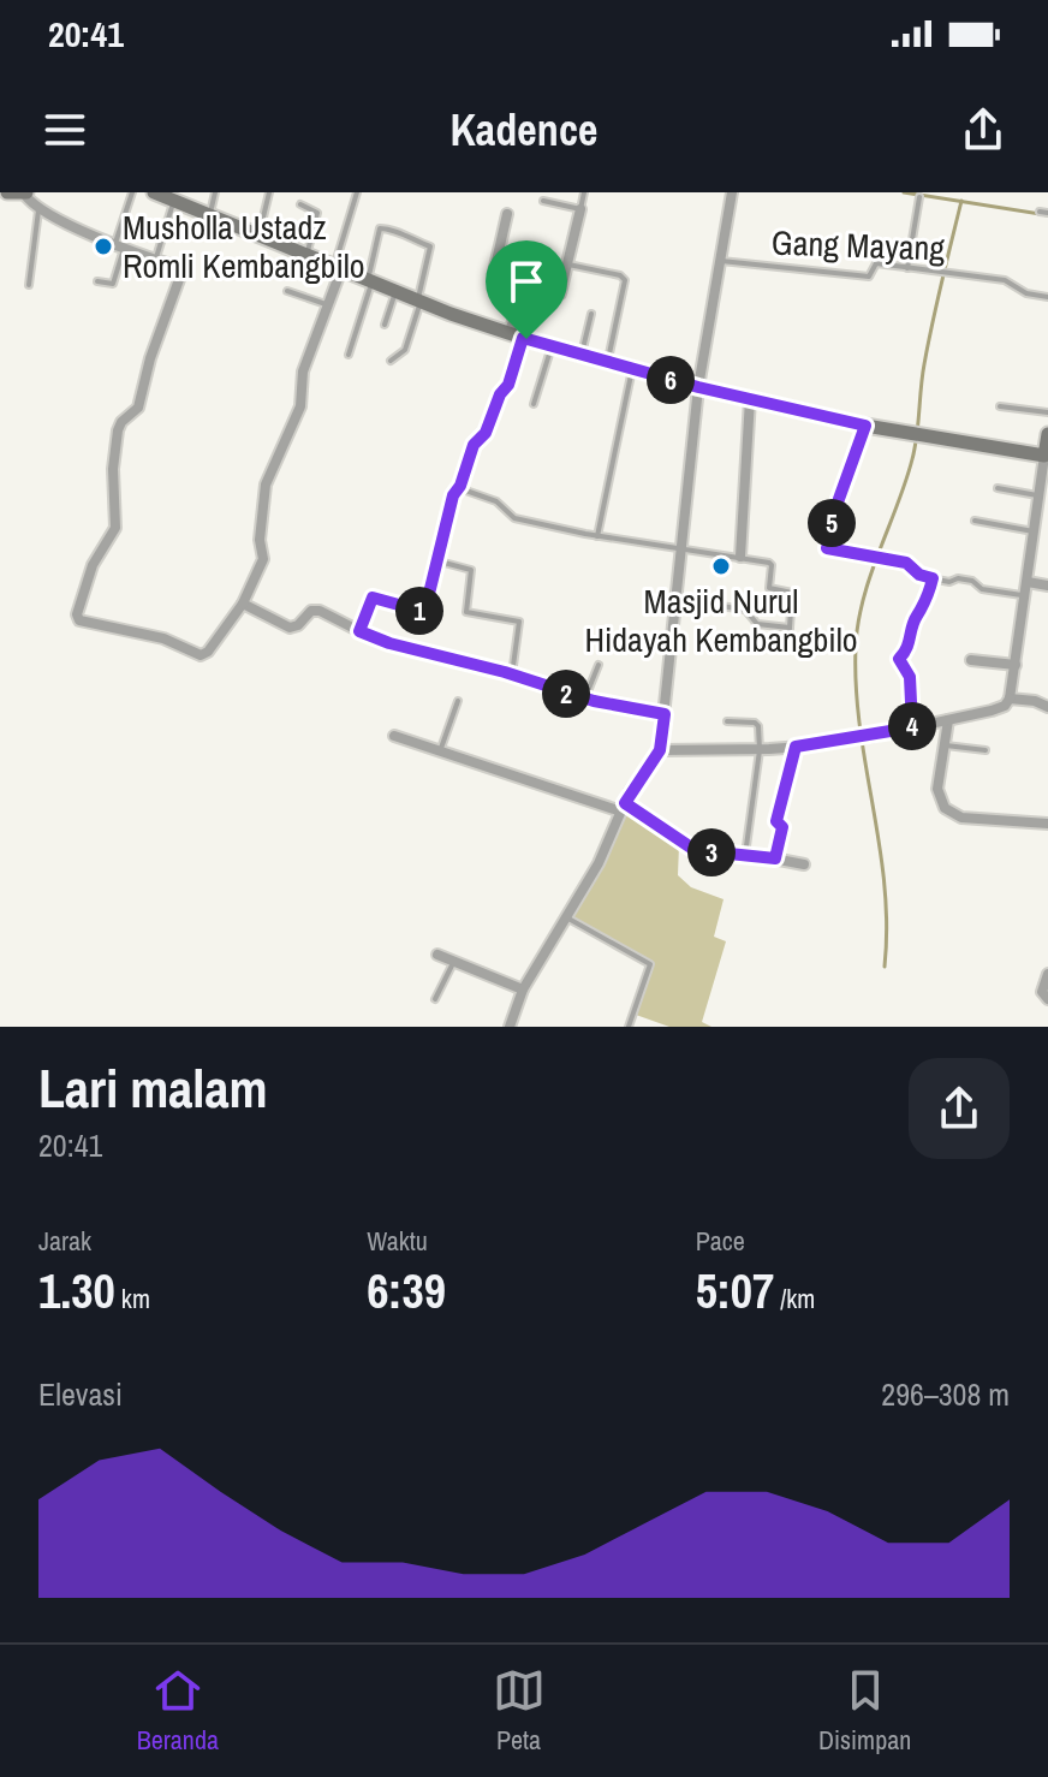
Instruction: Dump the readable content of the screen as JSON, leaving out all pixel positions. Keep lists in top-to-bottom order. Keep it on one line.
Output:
{"streets":{"lane":["Gang Mayang"]},"places":["Musholla Ustadz Romli Kembangbilo","Masjid Nurul Hidayah Kembangbilo"],"page":{"status":"20:41","header":"Kadence","pins":["6","5","1","2","4","3"],"heading":["Lari malam","20:41"],"stats":[["Jarak","1.30 km"],["Waktu","6:39"],["Pace","5:07 /km"]],"chart":["Elevasi","296–308 m"],"tabs":["Beranda","Peta","Disimpan"]}}
